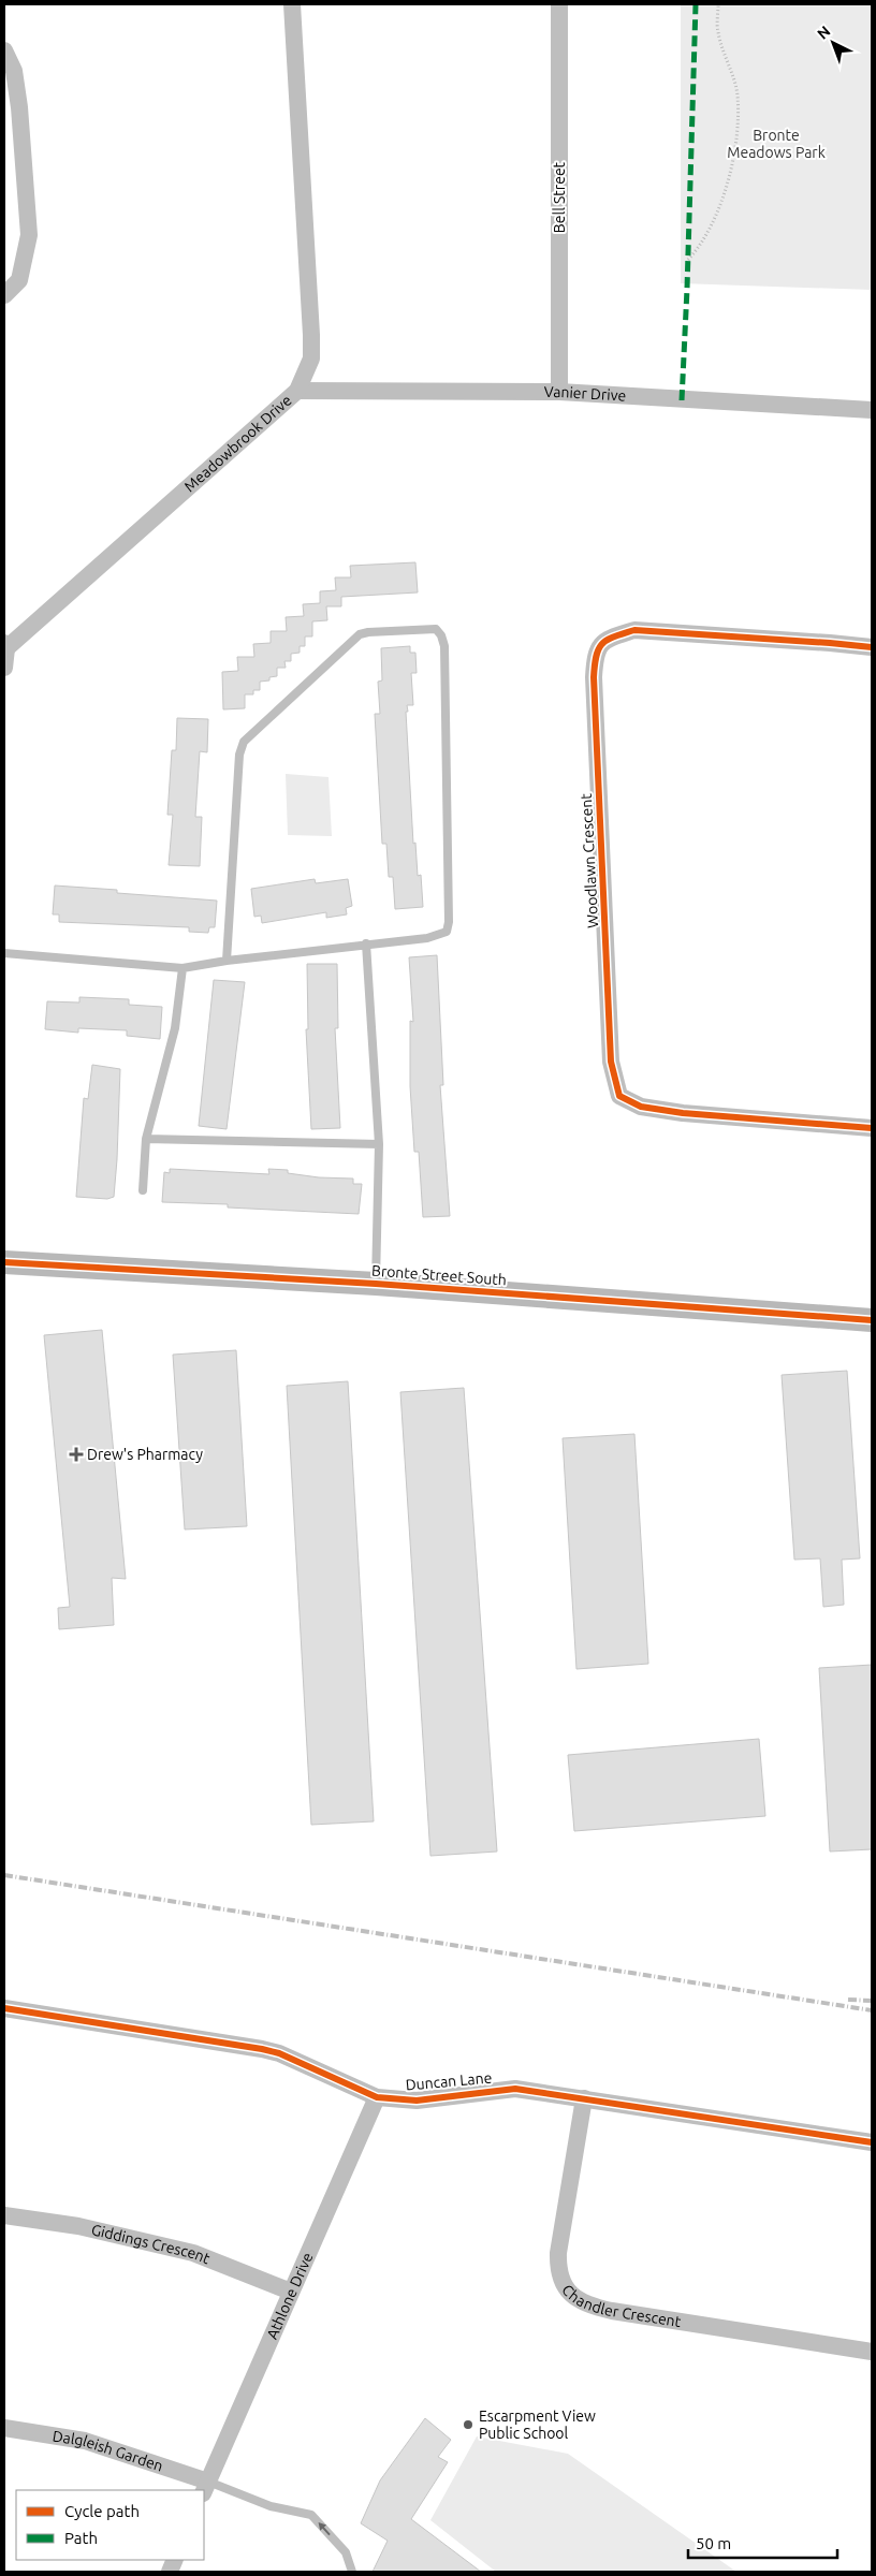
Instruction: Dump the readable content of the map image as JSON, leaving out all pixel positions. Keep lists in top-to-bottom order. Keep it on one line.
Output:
{"streets":{"main road":["Bronte Street South"],"street":["Bell Street","Vanier Drive","Meadowbrook Drive","Woodlawn Crescent","Duncan Lane","Giddings Crescent","Athlone Drive","Chandler Crescent","Dalgleish Garden"]},"crossings":[["Bell Street","Vanier Drive"],["Vanier Drive","Meadowbrook Drive"],["Duncan Lane","Athlone Drive"],["Duncan Lane","Chandler Crescent"],["Giddings Crescent","Athlone Drive"],["Athlone Drive","Dalgleish Garden"]],"parks":["Bronte Meadows Park"],"places":{"health":["Drew's Pharmacy"],"other":["Escarpment View Public School"]},"legend":["Cycle path","Path"],"scale_bar":"50 m","north":"top left"}
